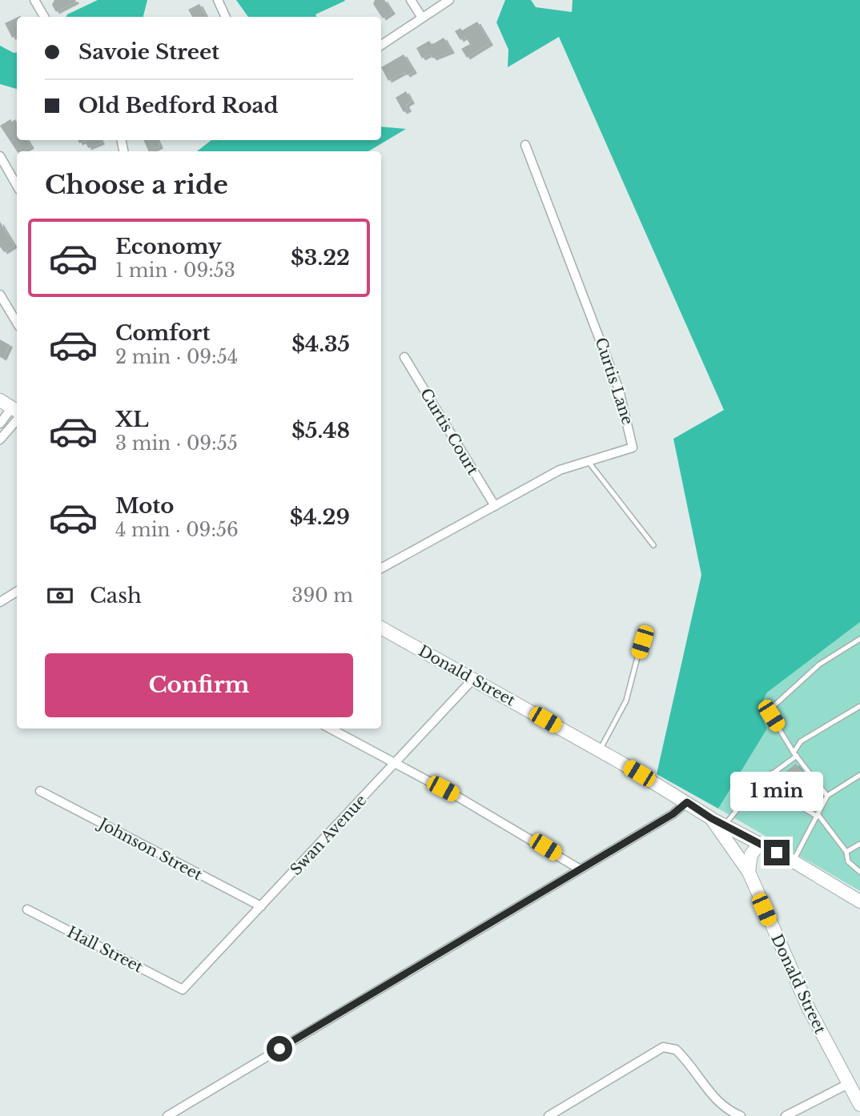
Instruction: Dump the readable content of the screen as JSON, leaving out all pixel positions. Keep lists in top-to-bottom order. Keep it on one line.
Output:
{"streets":{"street":["Curtis Lane","Curtis Court","Donald Street","Swan Avenue","Johnson Street","Hall Street"]},"crossings":[["Curtis Lane","Curtis Court"],["Donald Street","Swan Avenue"],["Swan Avenue","Johnson Street"],["Swan Avenue","Hall Street"]],"page":{"banner":["Savoie Street","Old Bedford Road"],"heading":"Choose a ride","list":[{"name":"Economy","note":"1 min · 09:53","value":"$3.22"},{"name":"Comfort","note":"2 min · 09:54","value":"$4.35"},{"name":"XL","note":"3 min · 09:55","value":"$5.48"},{"name":"Moto","note":"4 min · 09:56","value":"$4.29"}],"pay":["Cash","390 m"],"buttons":"Confirm","bubble":"1 min"}}
